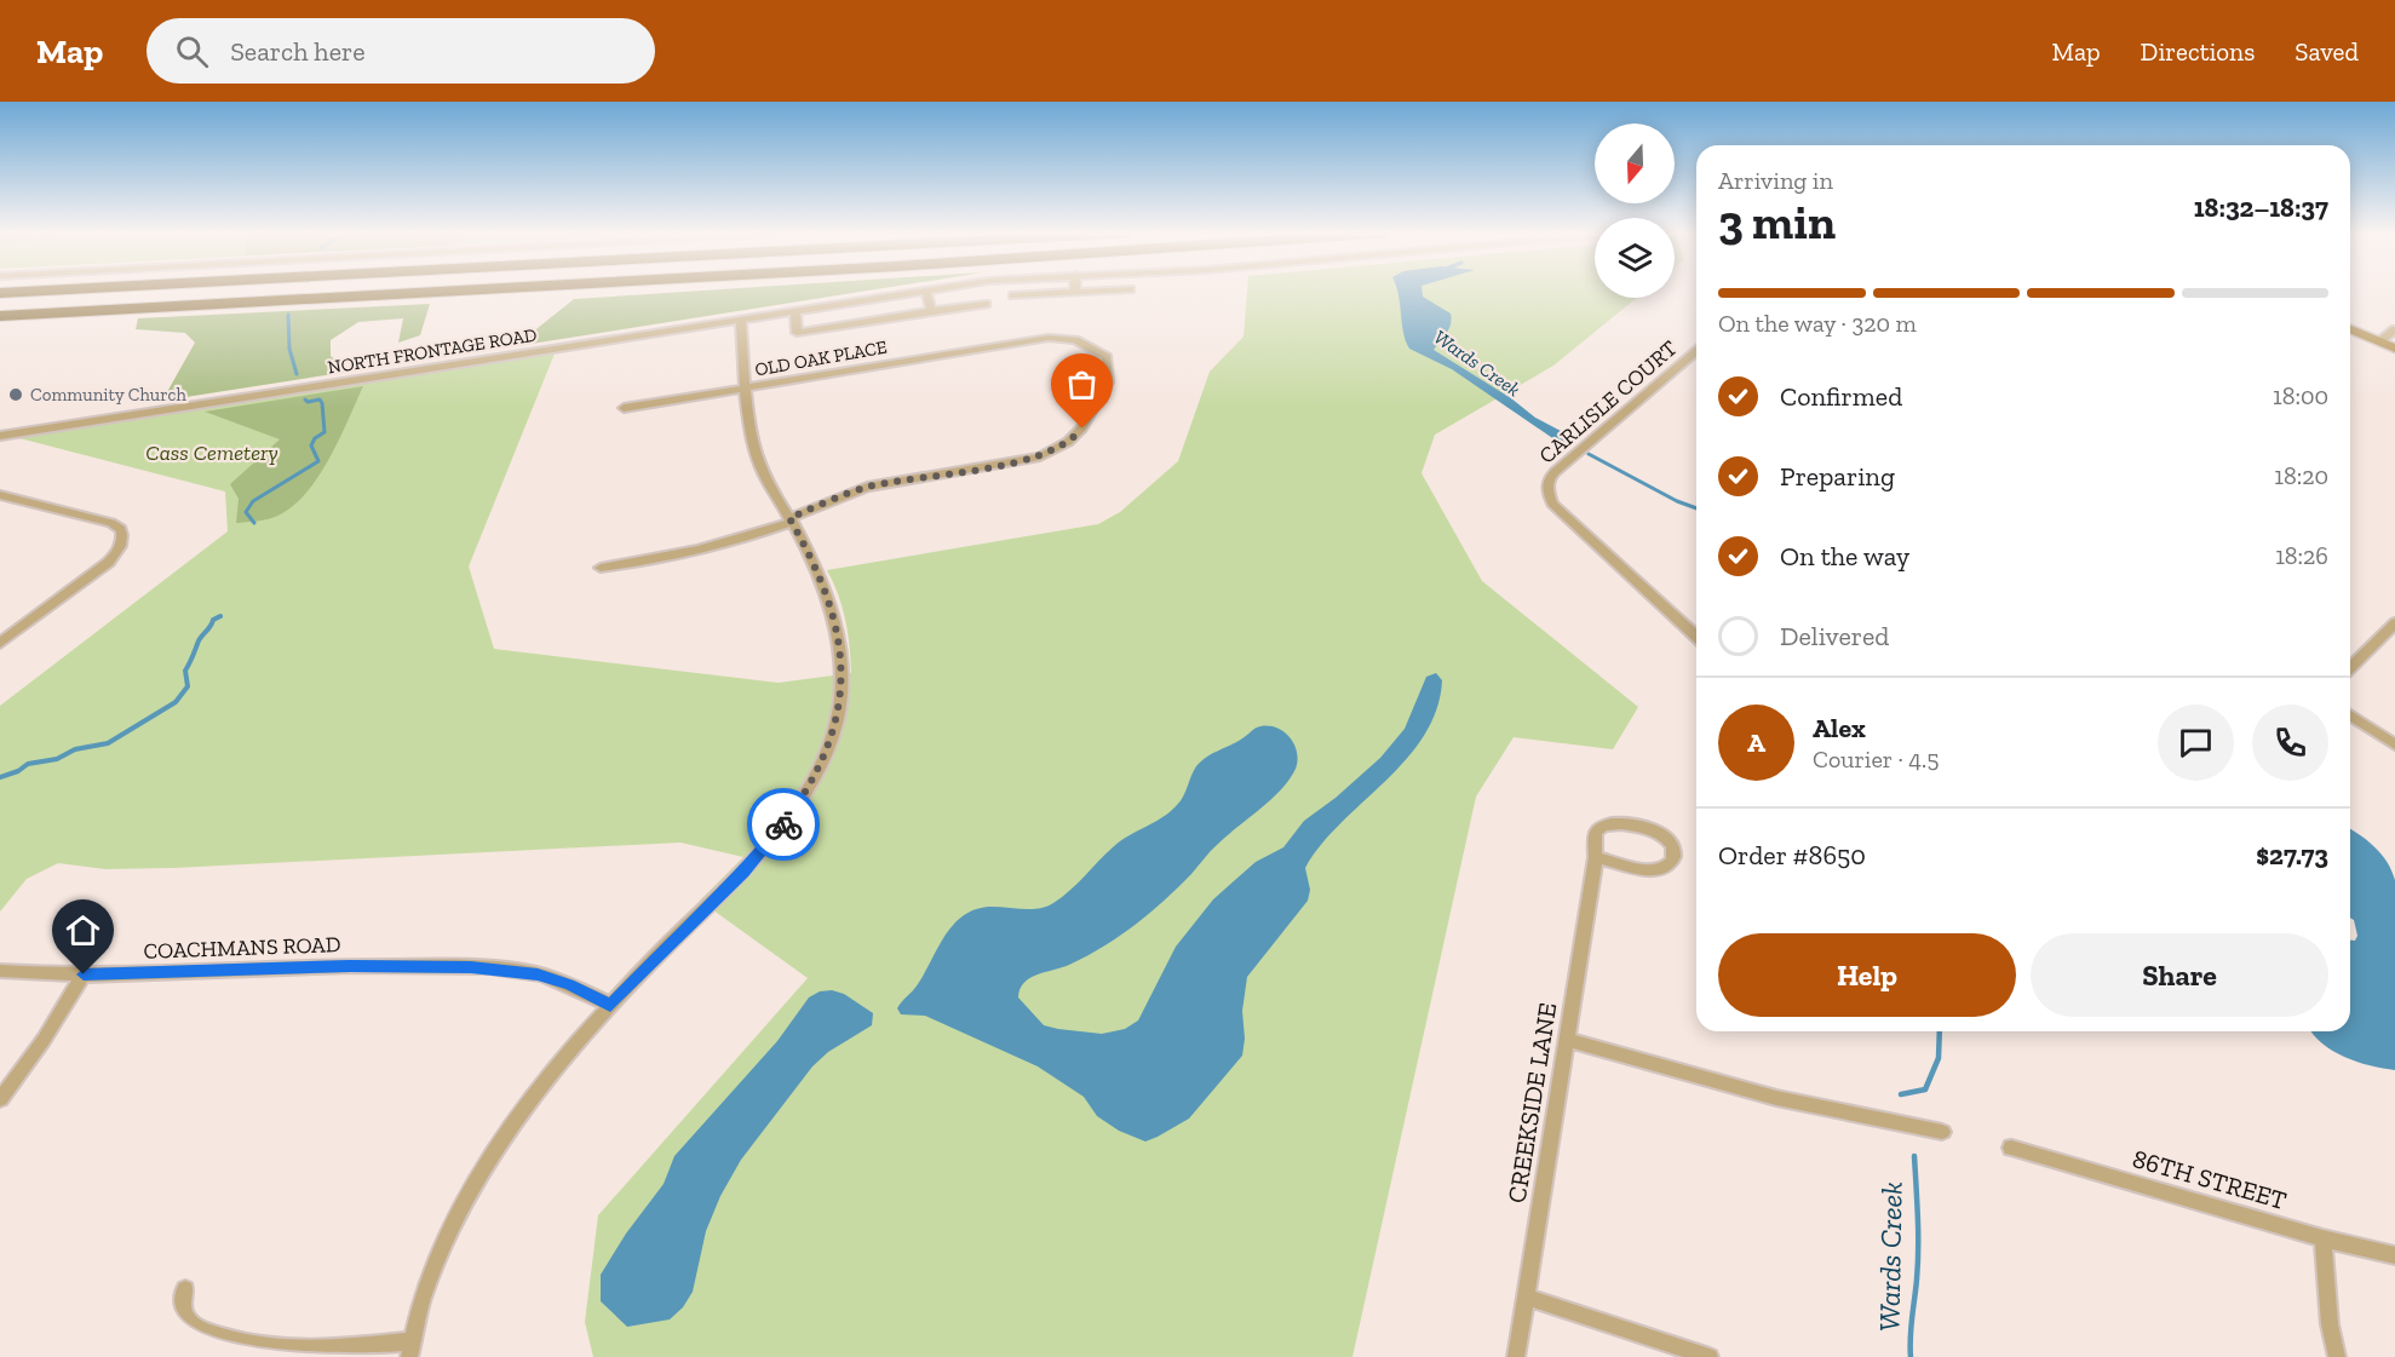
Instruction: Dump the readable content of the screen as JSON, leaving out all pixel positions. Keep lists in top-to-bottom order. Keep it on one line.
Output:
{"streets":{"street":["NORTH FRONTAGE ROAD","OLD OAK PLACE","CARLISLE COURT","COACHMANS ROAD","CREEKSIDE LANE","86TH STREET"]},"water":["Wards Creek"],"parks":["Cass Cemetery"],"places":["Community Church"],"north":"bottom","page":{"header":"Map","search":"Search here","nav":["Map","Directions","Saved"],"heading":["3 min","Arriving in","18:32–18:37"],"panel":["Alex","Courier · 4.5","Order #8650","$27.73"],"bar":"On the way · 320 m","list":[["Confirmed","18:00"],["Preparing","18:20"],["On the way","18:26"],"Delivered"],"round":"A","buttons":["Help","Share"]}}
